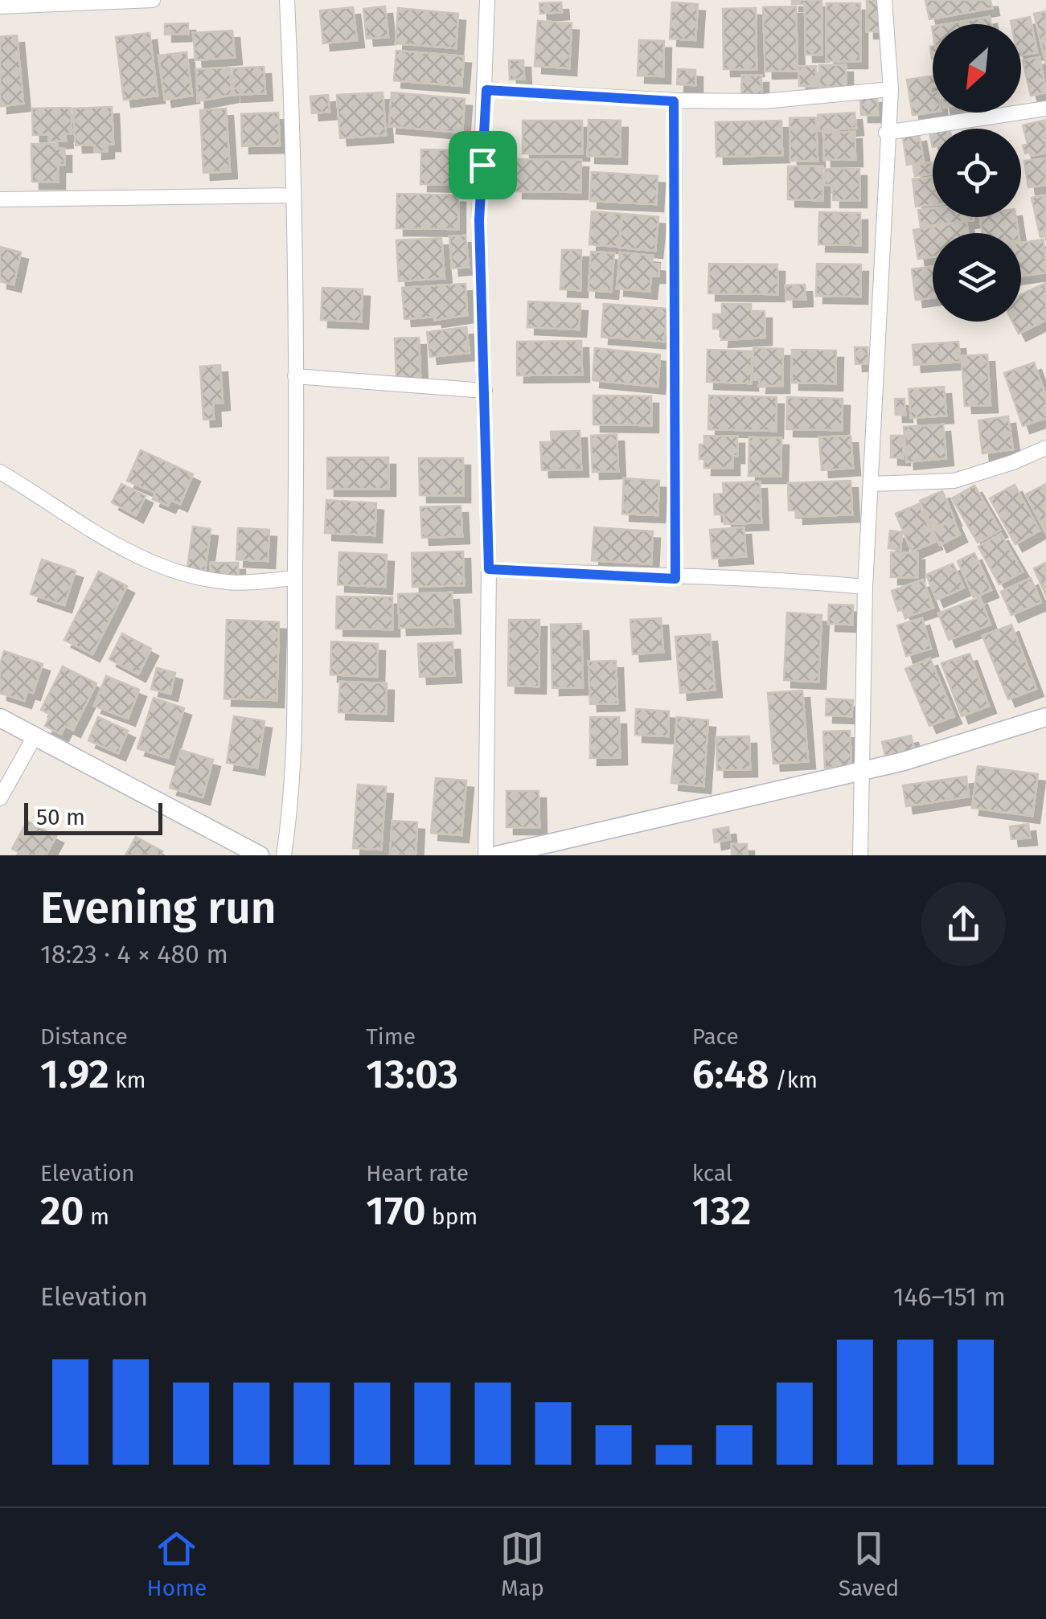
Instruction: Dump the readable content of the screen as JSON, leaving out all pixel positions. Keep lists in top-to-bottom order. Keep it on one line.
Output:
{"scale_bar":"50 m","north":"bottom left","page":{"scale":"50 m","heading":["Evening run","18:23 · 4 × 480 m"],"stats":[["Distance","1.92 km"],["Time","13:03"],["Pace","6:48 /km"],["Elevation","20 m"],["Heart rate","170 bpm"],["kcal","132"]],"chart":["Elevation","146–151 m"],"tabs":["Home","Map","Saved"]}}
